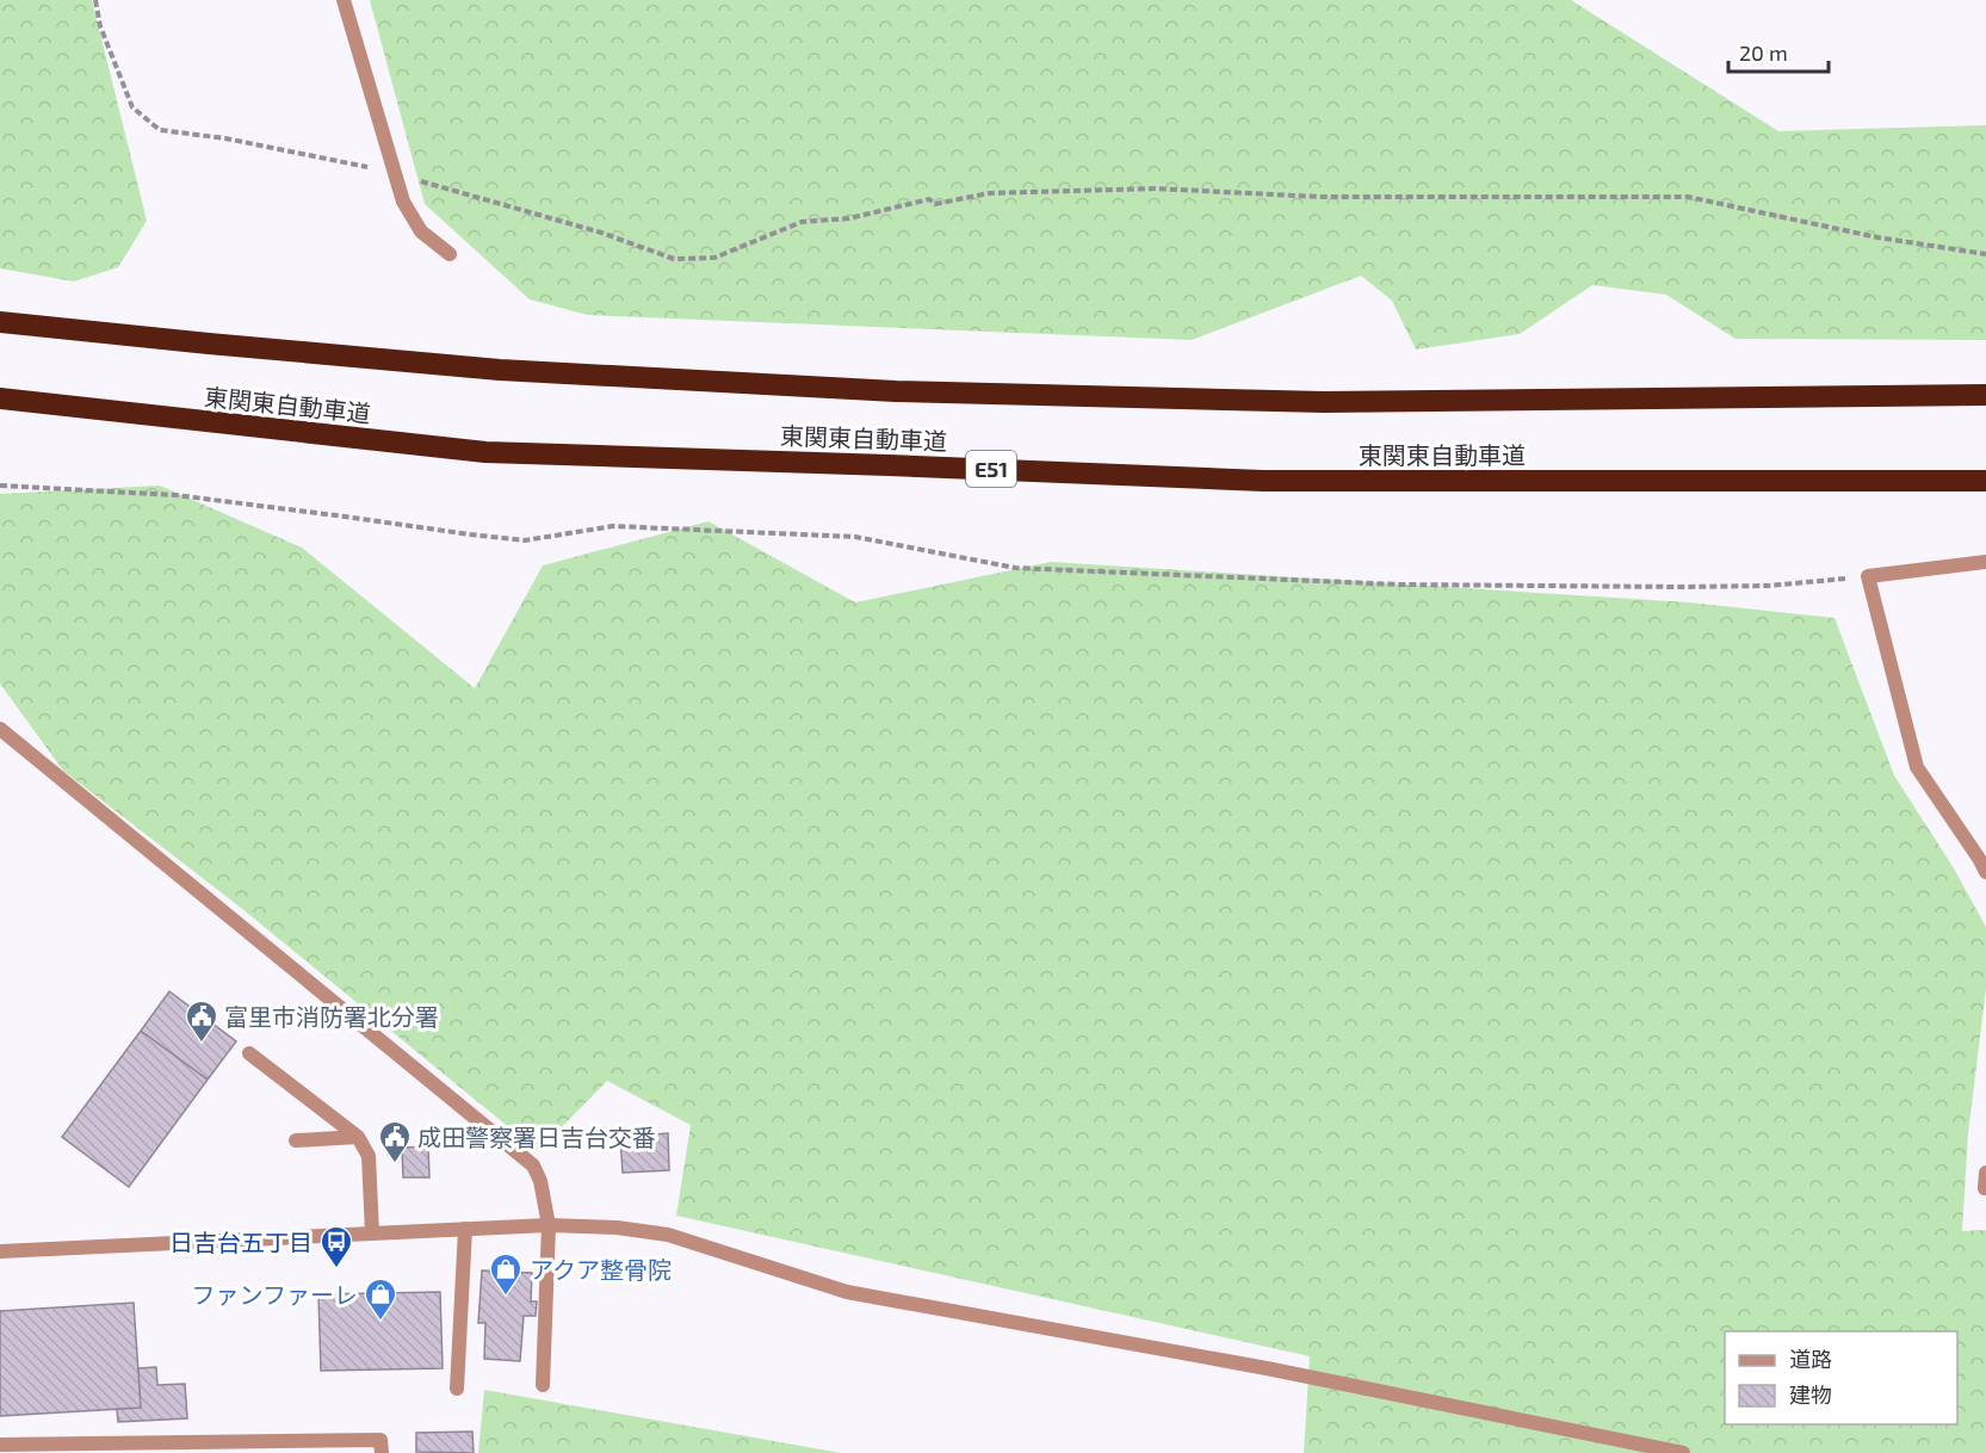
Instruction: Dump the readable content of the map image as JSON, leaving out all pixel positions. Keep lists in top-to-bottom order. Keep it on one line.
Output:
{"streets":{"highway":["東関東自動車道","E51"]},"places":{"public building":["富里市消防署北分署","成田警察署日吉台交番"],"bus stop":["日吉台五丁目"],"shop":["アクア整骨院","ファンファーレ"]},"legend":["道路","建物"],"scale_bar":"20 m"}
